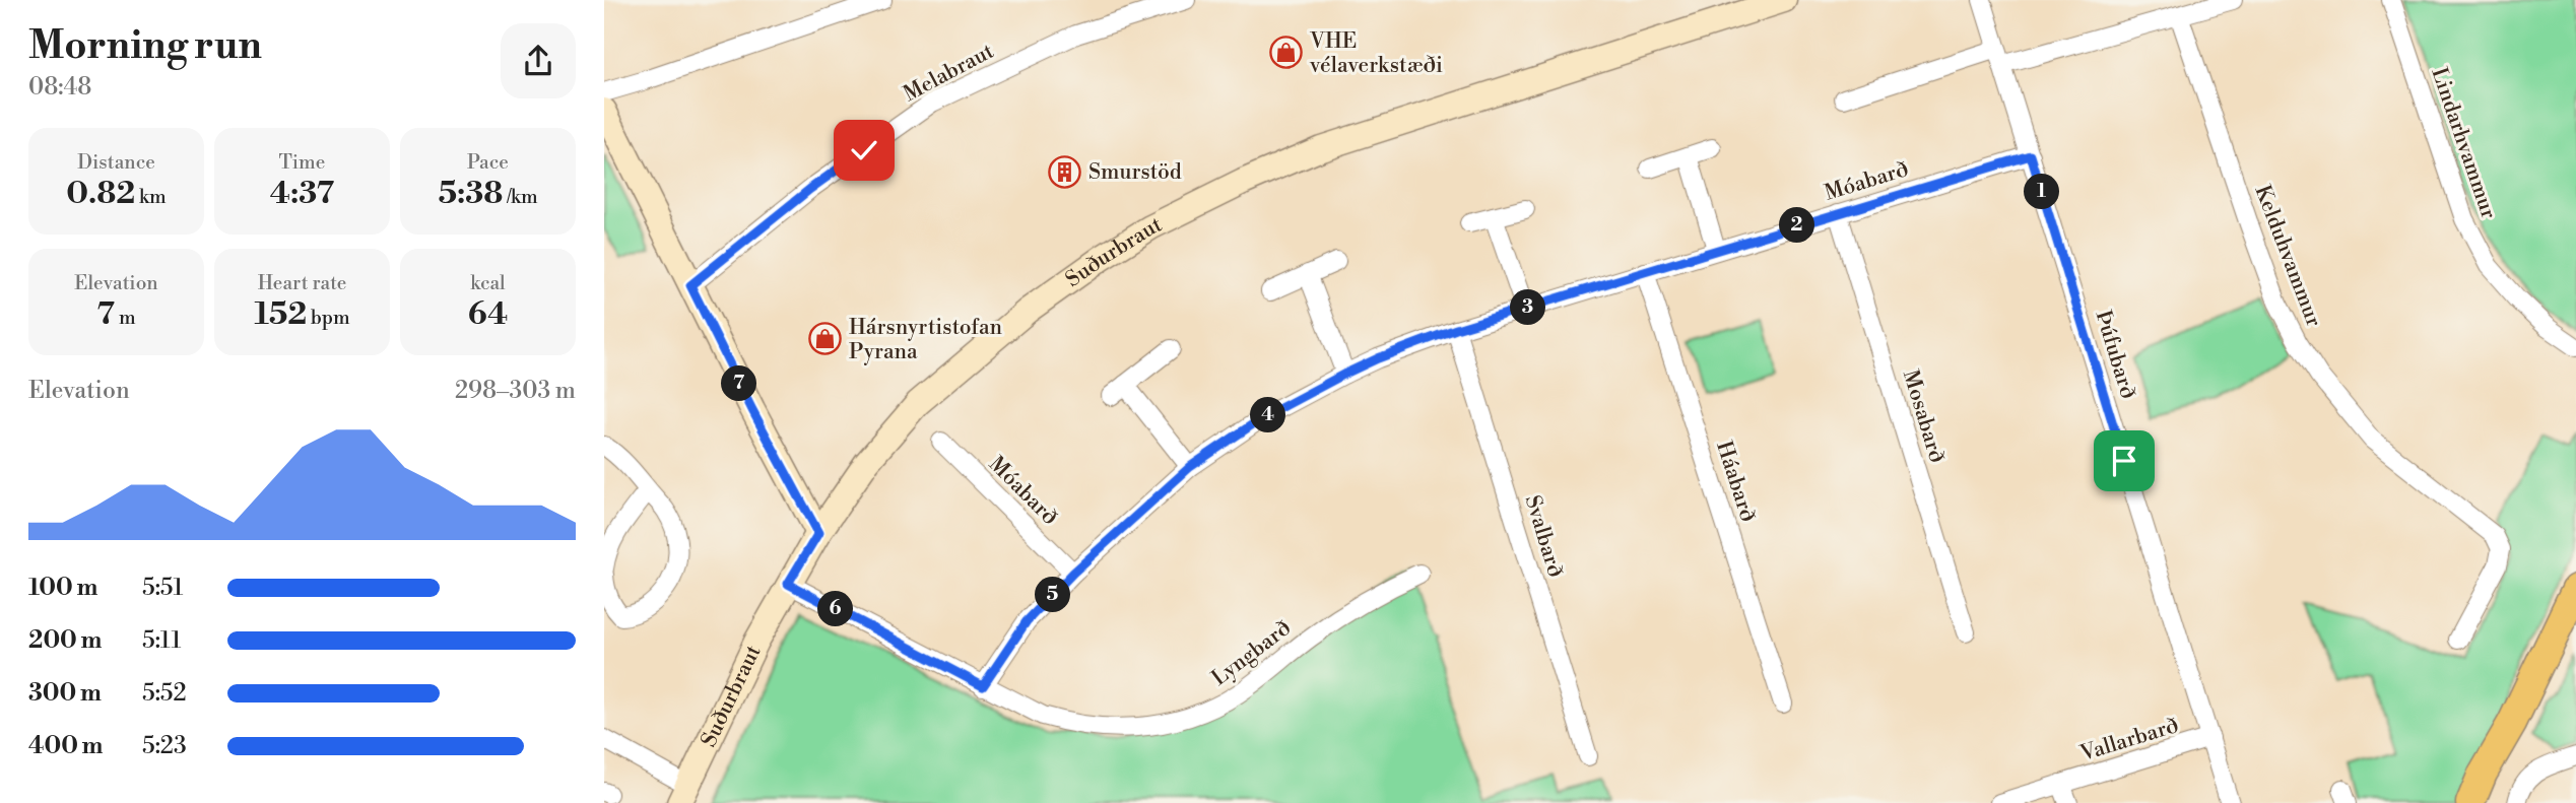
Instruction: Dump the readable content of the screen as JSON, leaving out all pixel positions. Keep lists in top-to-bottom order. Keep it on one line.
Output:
{"streets":{"street":["Melabraut","Lindarhvammur","Móabarð","Suðurbraut","Kelduhvammur","Þúfubarð","Mosabarð","Háabarð","Svalbarð","Lyngbarð","Vallarbarð"]},"crossings":[["Móabarð","Þúfubarð"],["Móabarð","Mosabarð"],["Móabarð","Háabarð"],["Móabarð","Svalbarð"],["Móabarð","Lyngbarð"],["Suðurbraut","Lyngbarð"],["Þúfubarð","Vallarbarð"]],"places":{"shop":["VHE vélaverkstæði","Hársnyrtistofan Pyrana"],"building":["Smurstöd"]},"page":{"heading":["Morning run","08:48"],"stats":[["Distance","0.82 km"],["Time","4:37"],["Pace","5:38 /km"],["Elevation","7 m"],["Heart rate","152 bpm"],["kcal","64"]],"pins":["1","2","3","7","4","5","6"],"chart":["Elevation","298–303 m"],"list":[{"name":"100 m","note":"5:51"},{"name":"200 m","note":"5:11"},{"name":"300 m","note":"5:52"},{"name":"400 m","note":"5:23"}]}}
